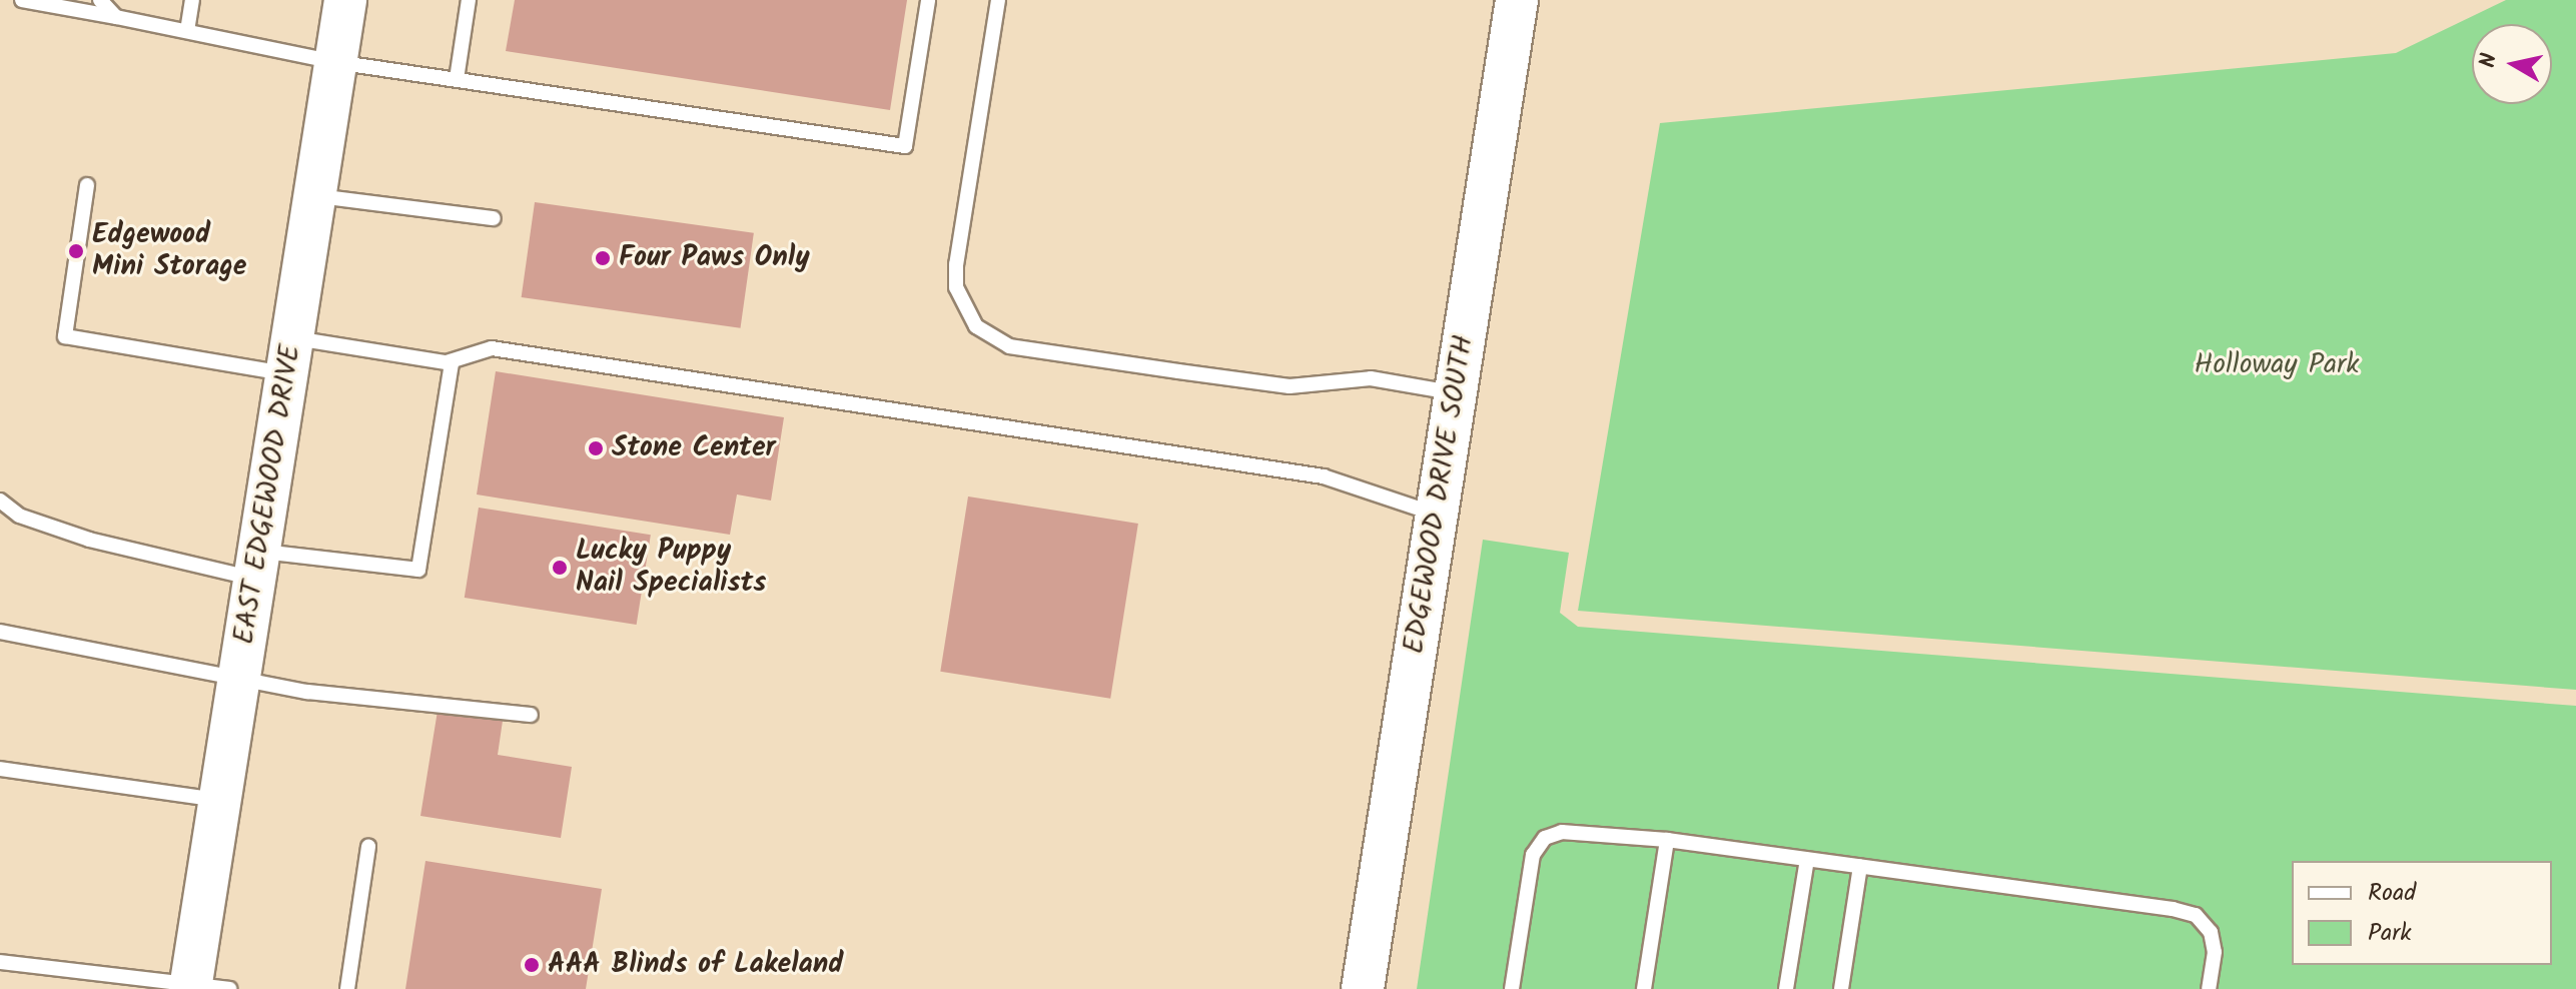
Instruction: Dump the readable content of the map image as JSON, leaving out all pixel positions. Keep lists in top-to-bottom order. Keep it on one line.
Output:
{"streets":{"street":["EAST EDGEWOOD DRIVE","EDGEWOOD DRIVE SOUTH"]},"parks":["Holloway Park"],"places":["Edgewood Mini Storage","Four Paws Only","Stone Center","Lucky Puppy Nail Specialists","AAA Blinds of Lakeland"],"legend":["Road","Park"],"north":"left"}
